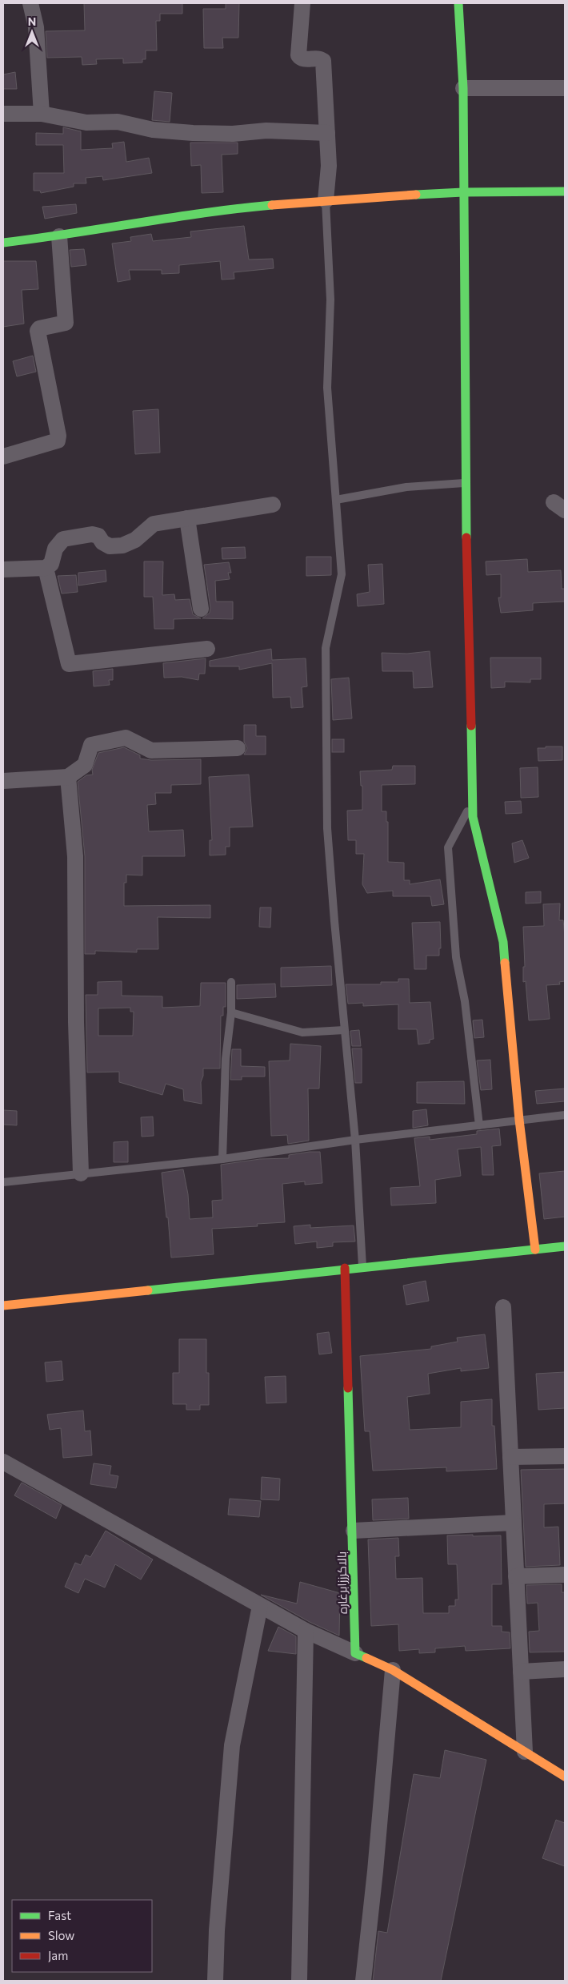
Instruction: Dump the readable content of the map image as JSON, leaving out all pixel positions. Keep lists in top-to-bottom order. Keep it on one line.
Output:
{"streets":{"street":["بالاکرززابرغاره"]},"legend":["Fast","Slow","Jam"],"north":"top"}
